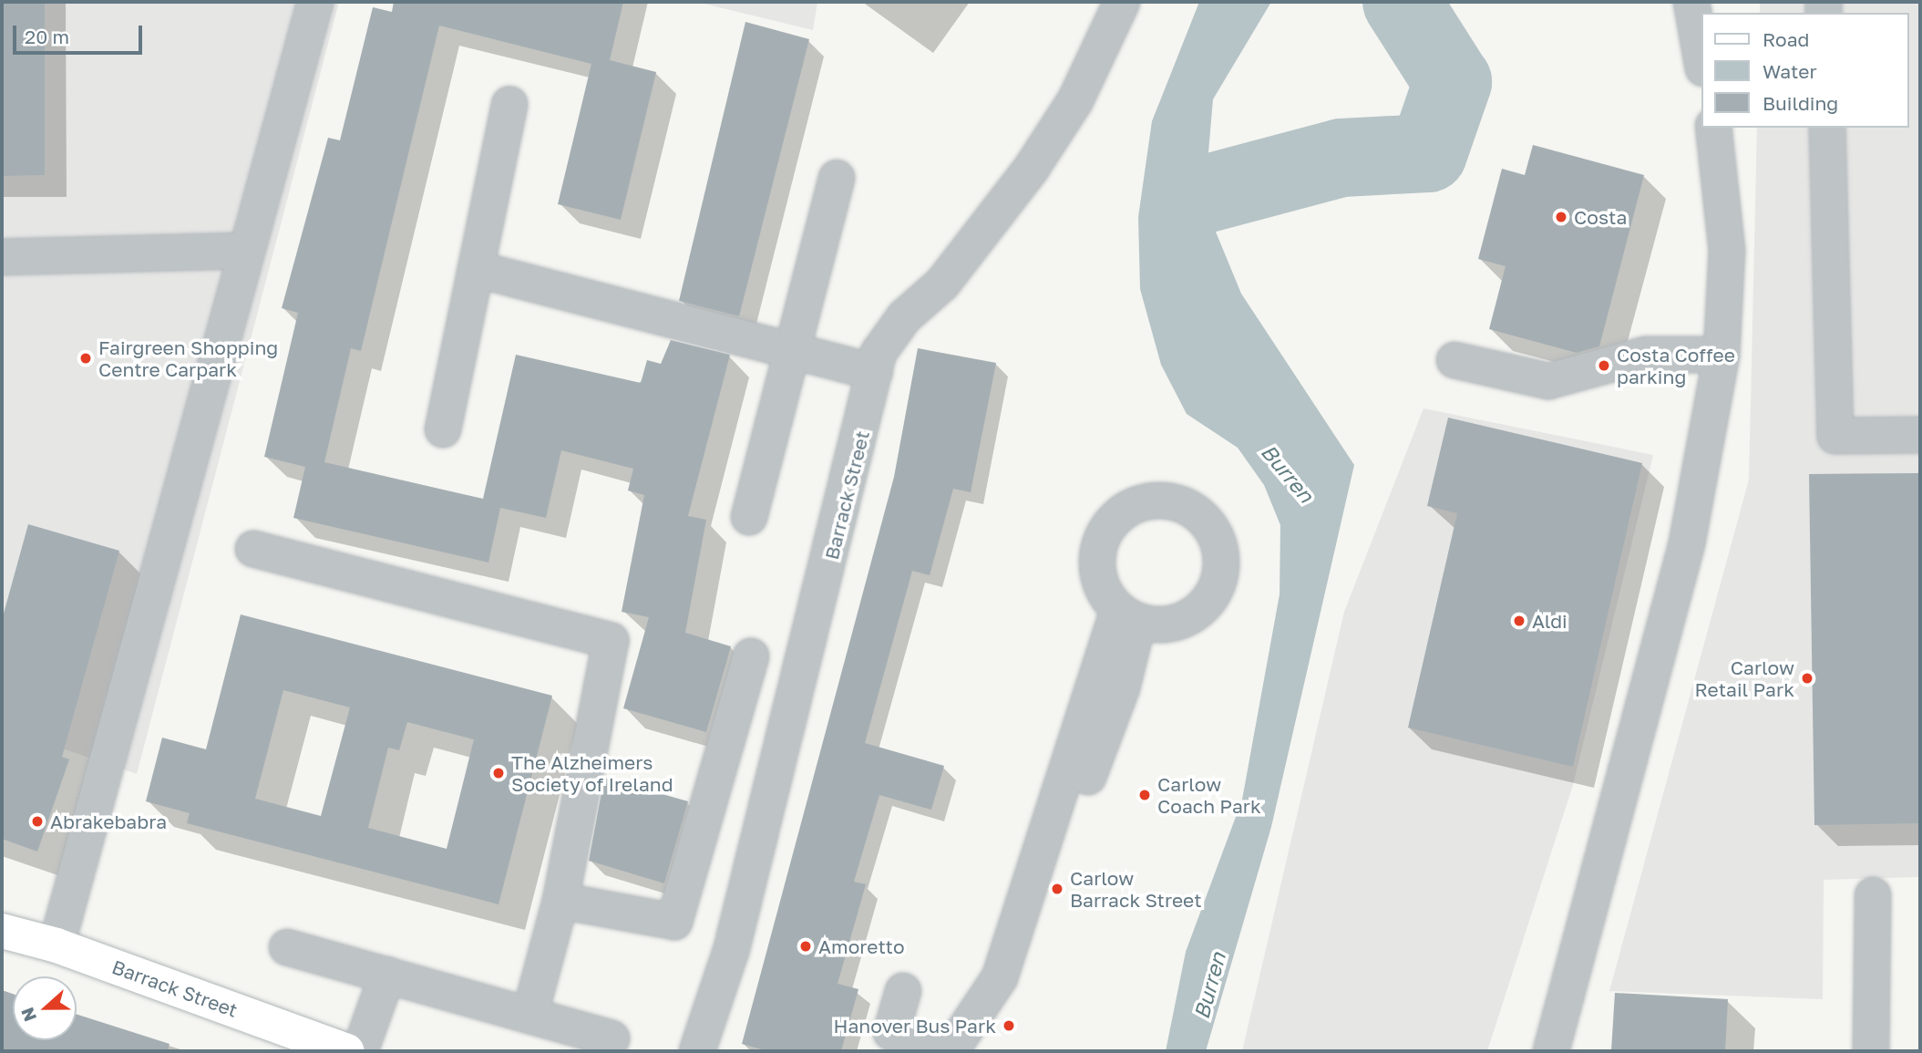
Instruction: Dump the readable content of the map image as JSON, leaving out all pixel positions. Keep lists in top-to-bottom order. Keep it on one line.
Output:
{"streets":{"main road":["Barrack Street"]},"water":["Burren"],"places":["Costa","Fairgreen Shopping Centre Carpark","Costa Coffee parking","Aldi","Carlow Retail Park","The Alzheimers Society of Ireland","Carlow Coach Park","Abrakebabra","Carlow Barrack Street","Amoretto","Hanover Bus Park"],"legend":["Road","Water","Building"],"scale_bar":"20 m","north":"left"}
